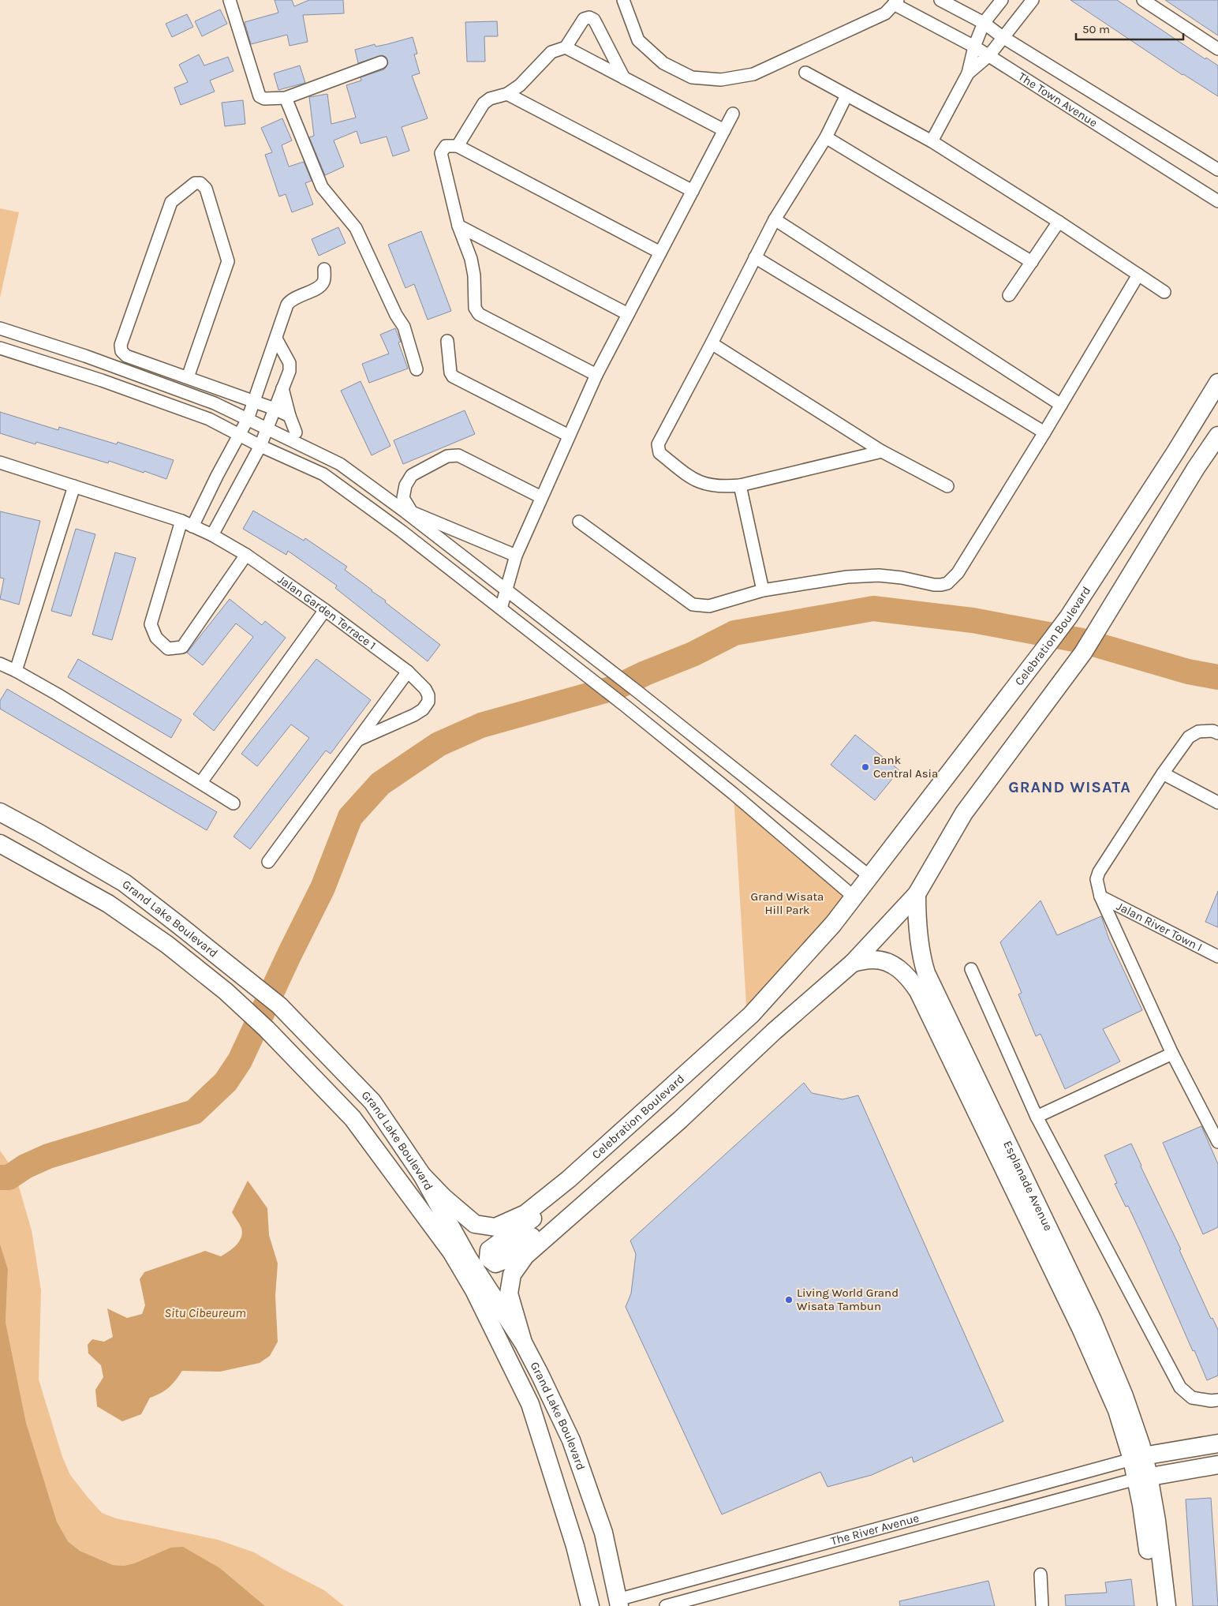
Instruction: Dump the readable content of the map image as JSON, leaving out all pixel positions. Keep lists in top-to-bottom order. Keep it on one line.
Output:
{"streets":{"street":["The Town Avenue","Jalan Garden Terrace 1","Celebration Boulevard","Grand Lake Boulevard","Jalan River Town I","Esplanade Avenue","The River Avenue"]},"crossings":[["Celebration Boulevard","Grand Lake Boulevard"],["Grand Lake Boulevard","The River Avenue"],["Esplanade Avenue","The River Avenue"]],"districts":["GRAND WISATA"],"water":["Situ Cibeureum"],"parks":["Grand Wisata Hill Park"],"places":["Bank Central Asia","Living World Grand Wisata Tambun"],"scale_bar":"50 m"}
